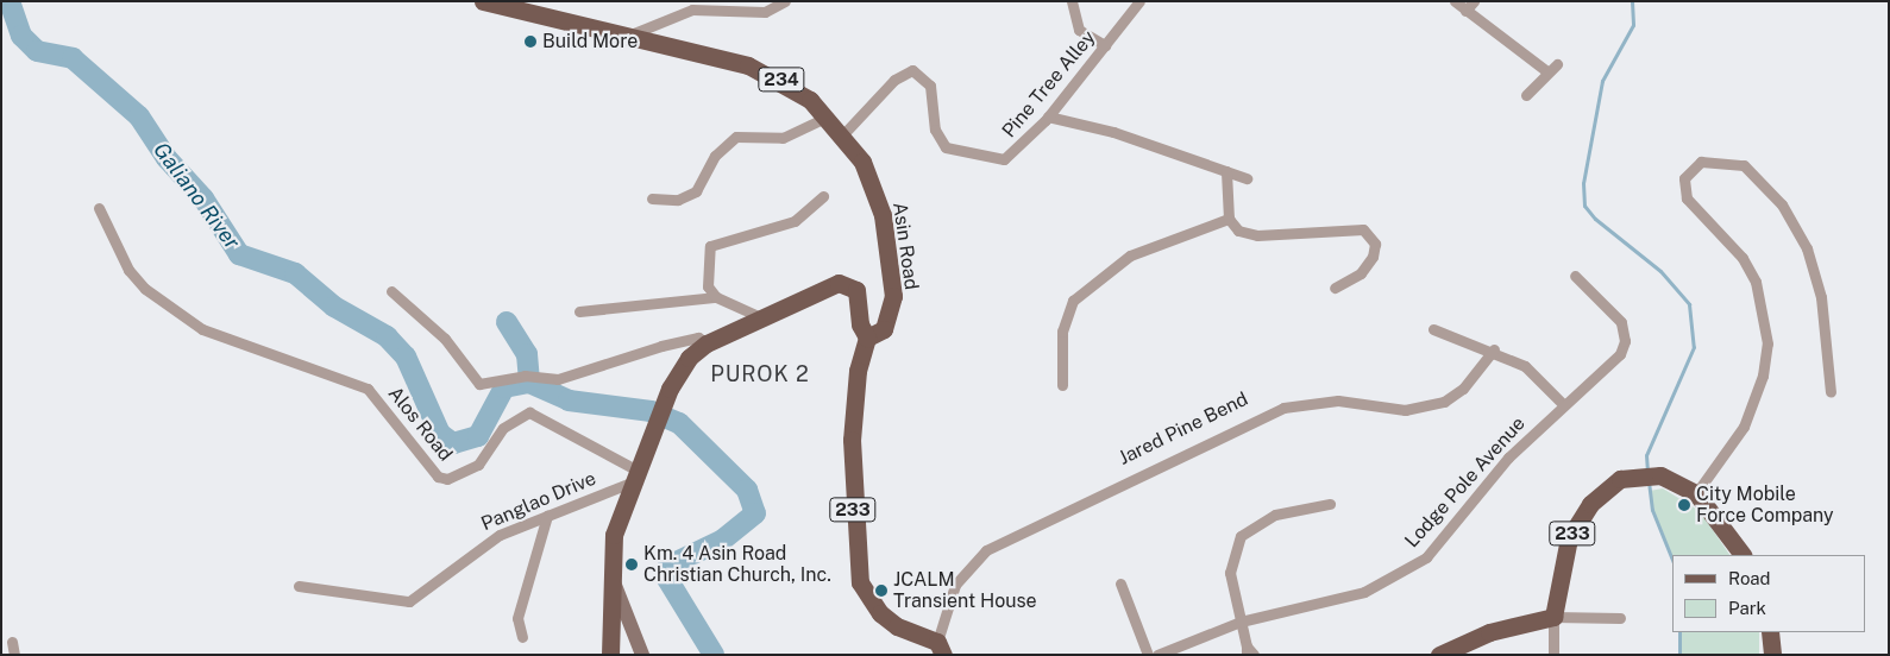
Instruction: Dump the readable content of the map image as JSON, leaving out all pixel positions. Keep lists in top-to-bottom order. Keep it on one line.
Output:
{"streets":{"main road":["234","Asin Road","Jared Pine Bend","233"],"street":["Pine Tree Alley","Alos Road","Lodge Pole Avenue","Panglao Drive"]},"crossings":[["Pine Tree Alley","Asin Road"],["Asin Road","Jared Pine Bend"],["Asin Road","233"],["Alos Road","Panglao Drive"],["Alos Road","233"],["Jared Pine Bend","233"],["Panglao Drive","233"]],"districts":["PUROK 2"],"water":["Galiano River"],"places":["Build More","City Mobile Force Company","Km. 4 Asin Road Christian Church, Inc.","JCALM Transient House"],"legend":["Road","Park"]}
